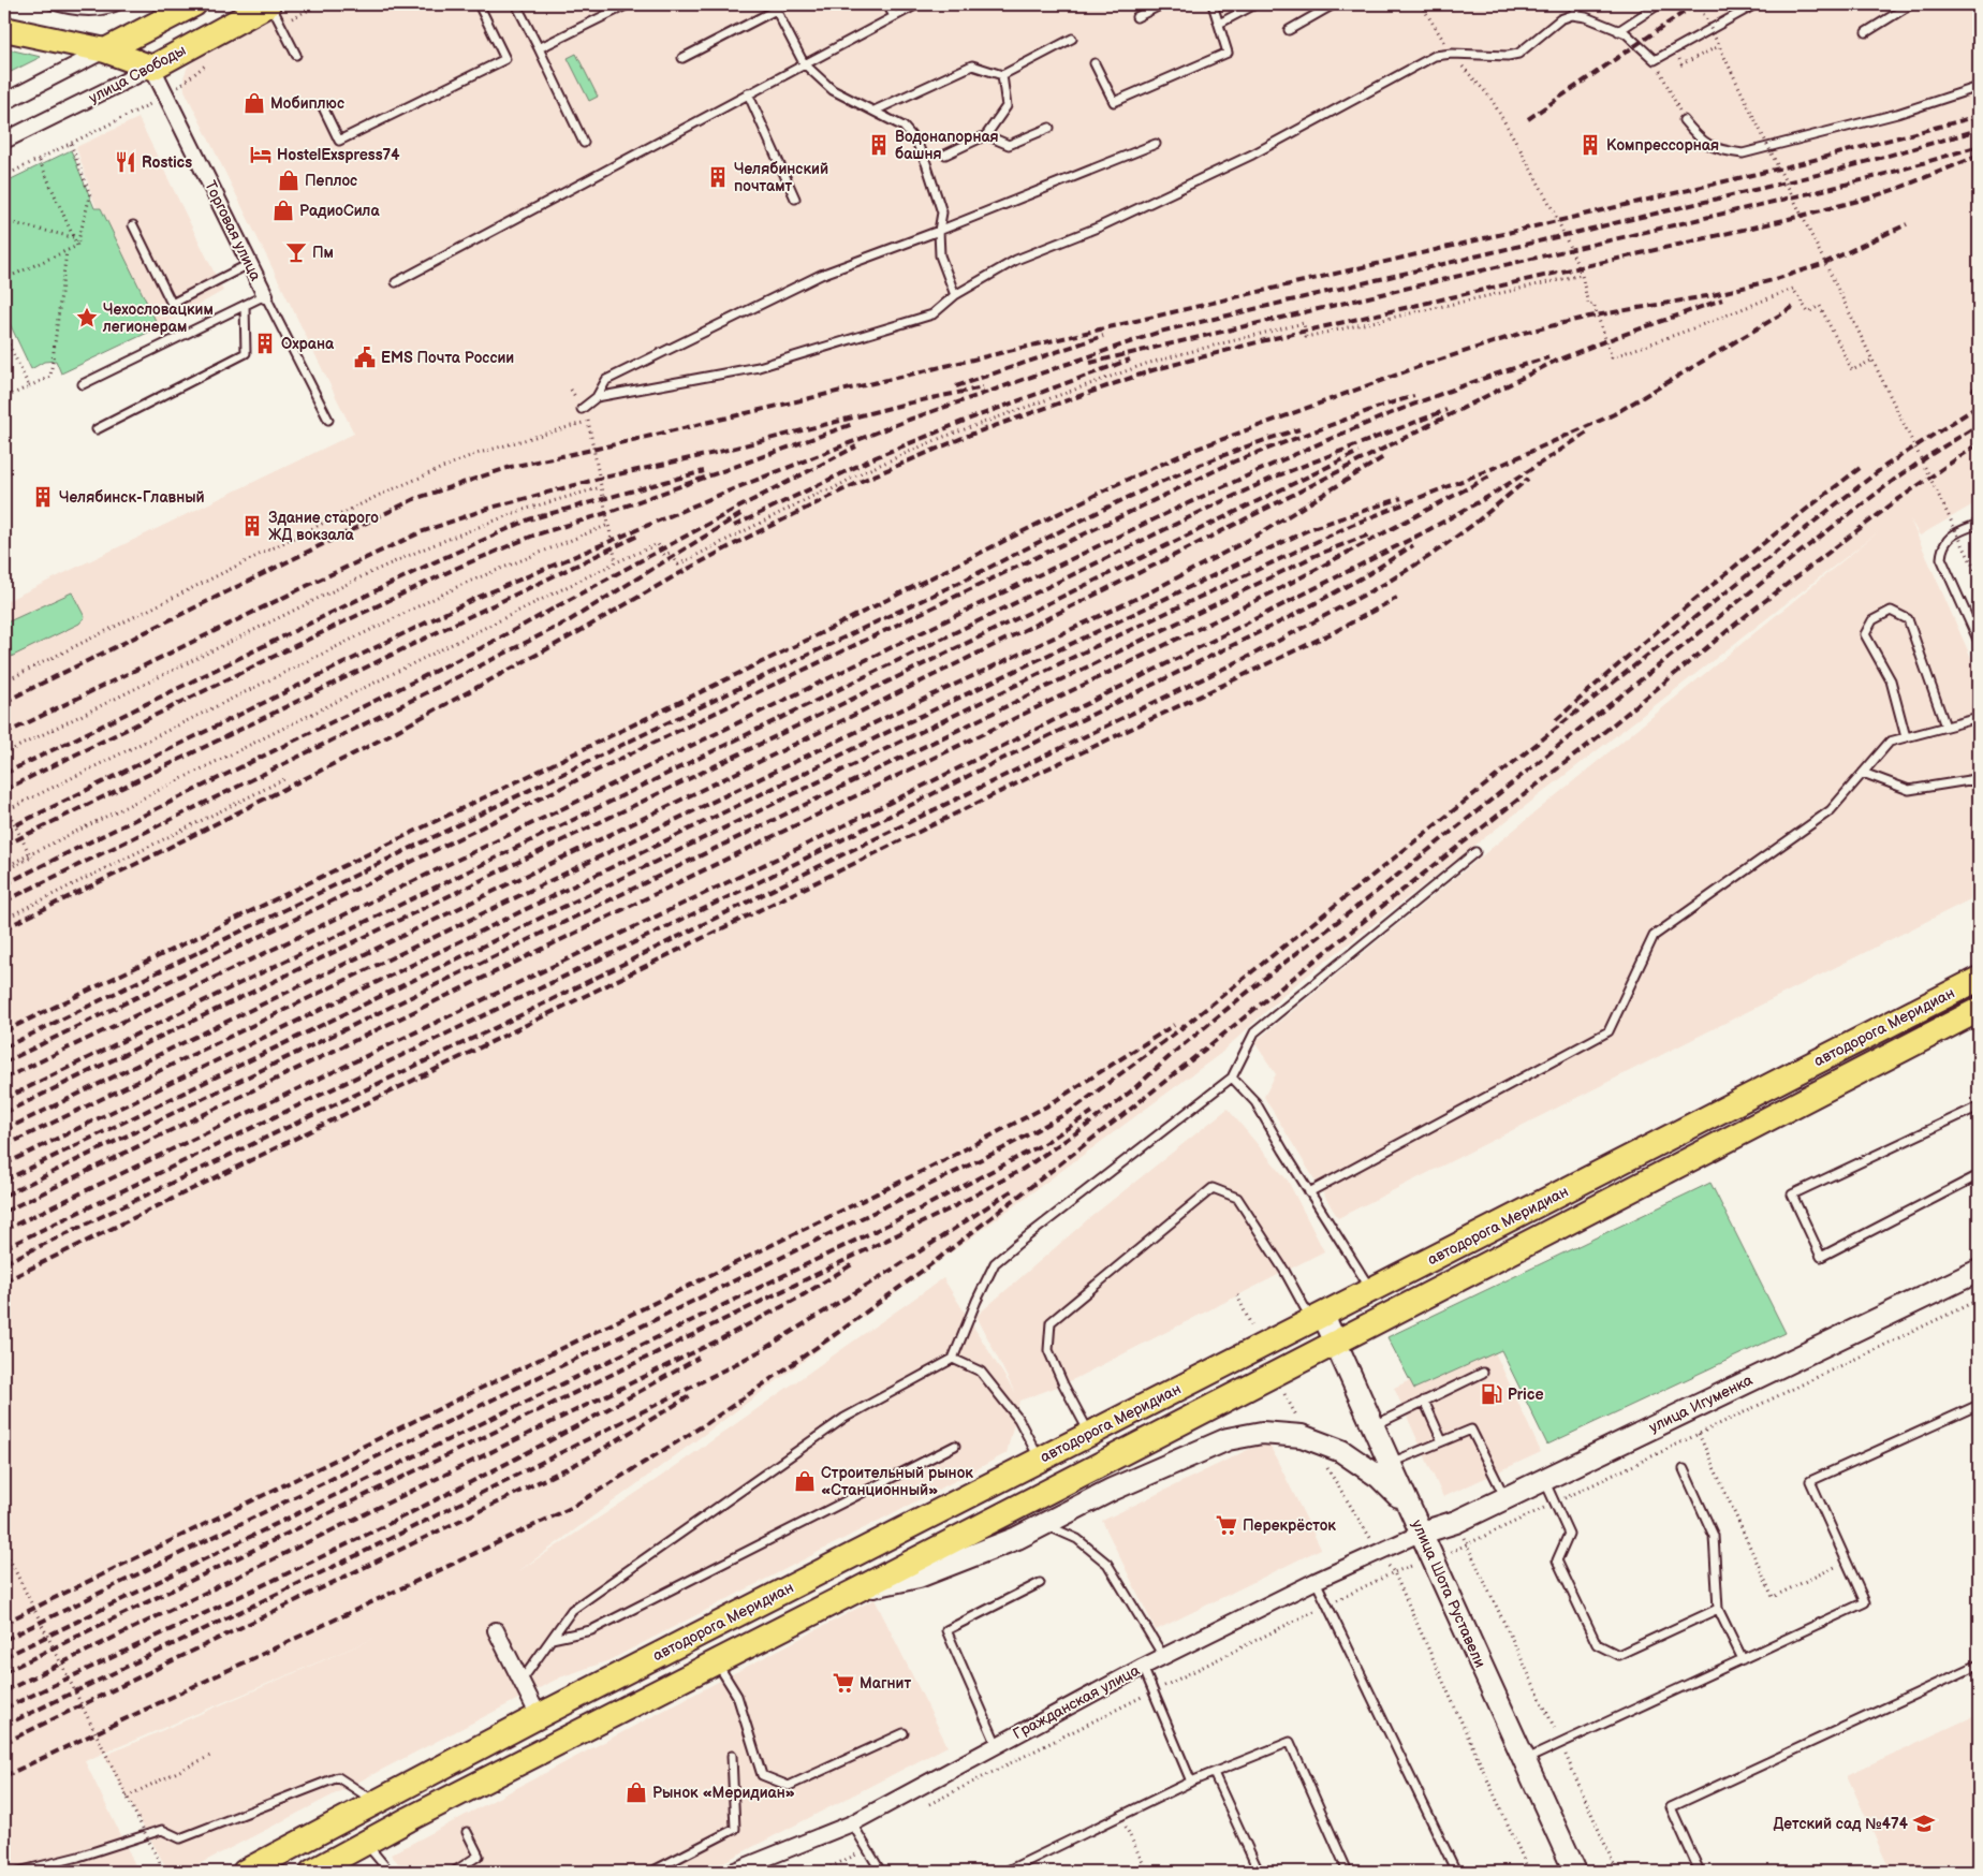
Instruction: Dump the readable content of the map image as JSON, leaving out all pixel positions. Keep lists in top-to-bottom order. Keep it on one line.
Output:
{"streets":{"main road":["улица Свободы","автодорога Меридиан"],"street":["Торговая улица","улица Игуменка","улица Шота Руставели","Гражданская улица"]},"crossings":[["улица Свободы","Торговая улица"],["автодорога Меридиан","улица Шота Руставели"],["улица Игуменка","улица Шота Руставели"],["улица Игуменка","Гражданская улица"],["улица Шота Руставели","Гражданская улица"]],"places":{"shop":["Мобиплюс","Пеплос","РадиоСила","Строительный рынок «Станционный»","Рынок «Меридиан»"],"building":["Водонапорная башня","Компрессорная","Челябинский почтамт","Охрана","Челябинск-Главный","Здание старого ЖД вокзала"],"hotel":["HostelExspress74"],"restaurant":["Rostics"],"bar":["Пм"],"place":["Чехословацким легионерам"],"public building":["EMS Почта России"],"fuel station":["Price"],"supermarket":["Перекрёсток","Магнит"],"school or university":["Детский сад №474"]}}
